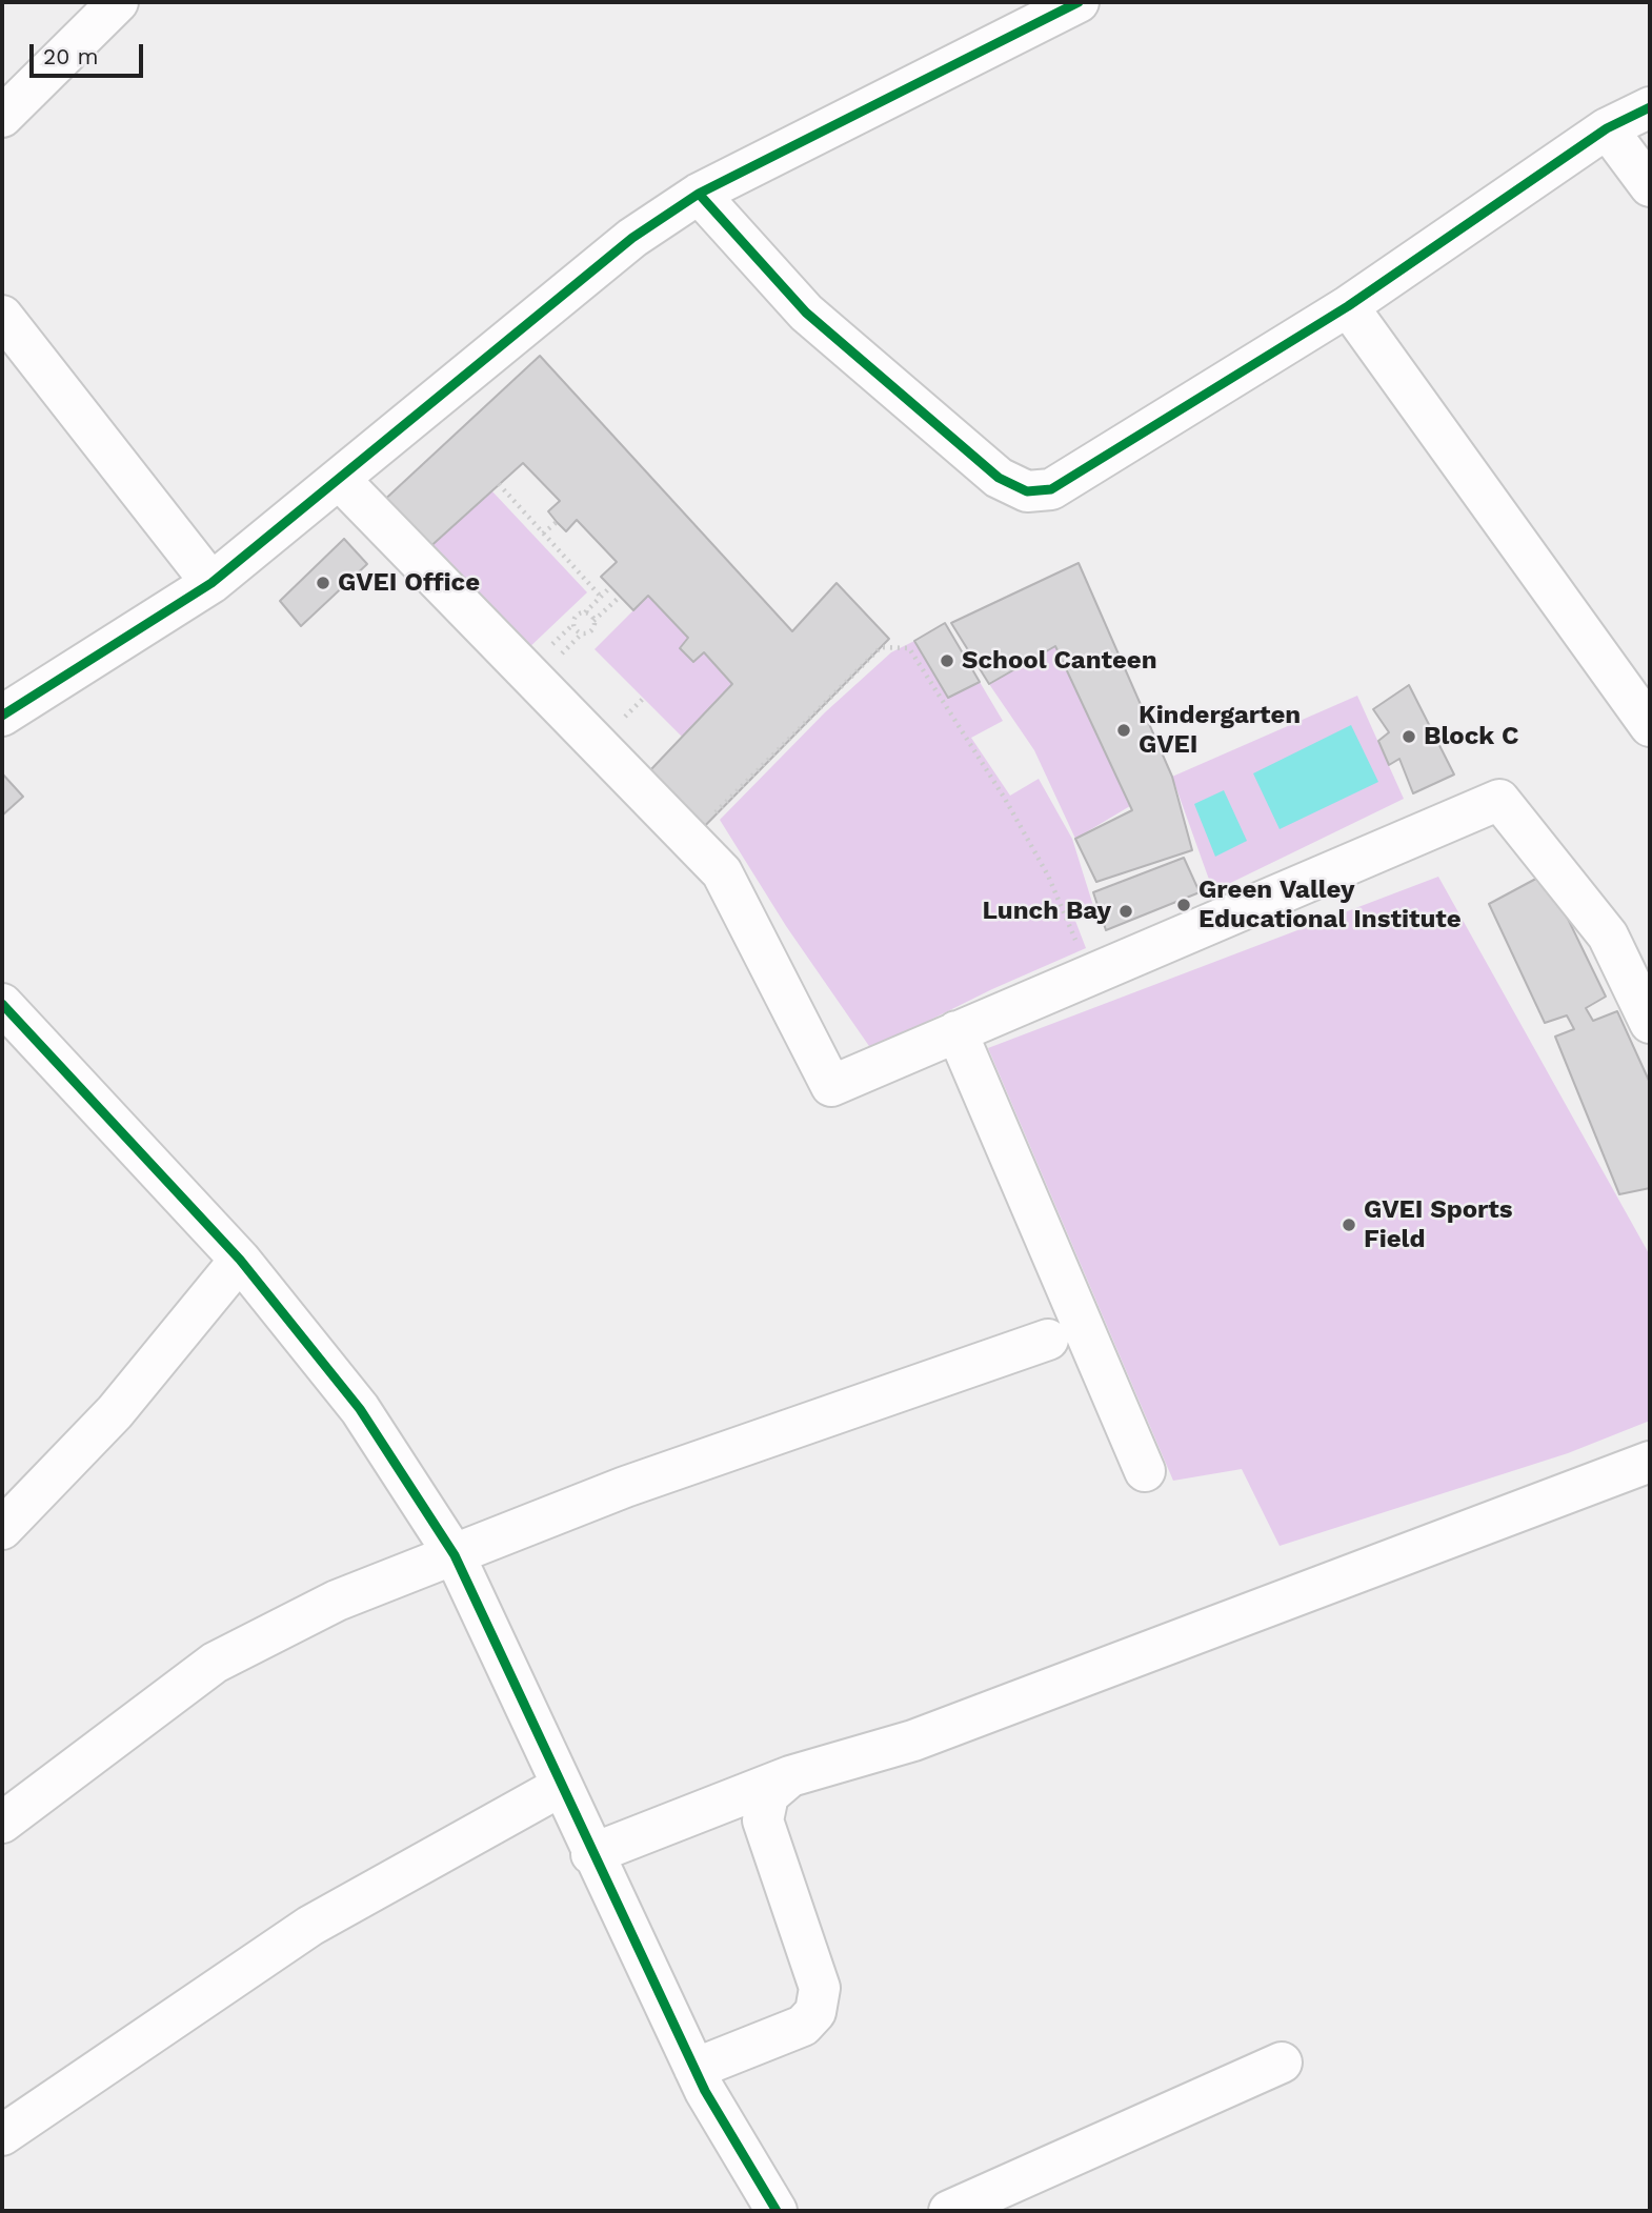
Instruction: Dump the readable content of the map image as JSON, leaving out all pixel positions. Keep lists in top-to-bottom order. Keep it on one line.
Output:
{"places":["GVEI Office","School Canteen","Kindergarten GVEI","Block C","Green Valley Educational Institute","Lunch Bay","GVEI Sports Field"],"scale_bar":"20 m"}
